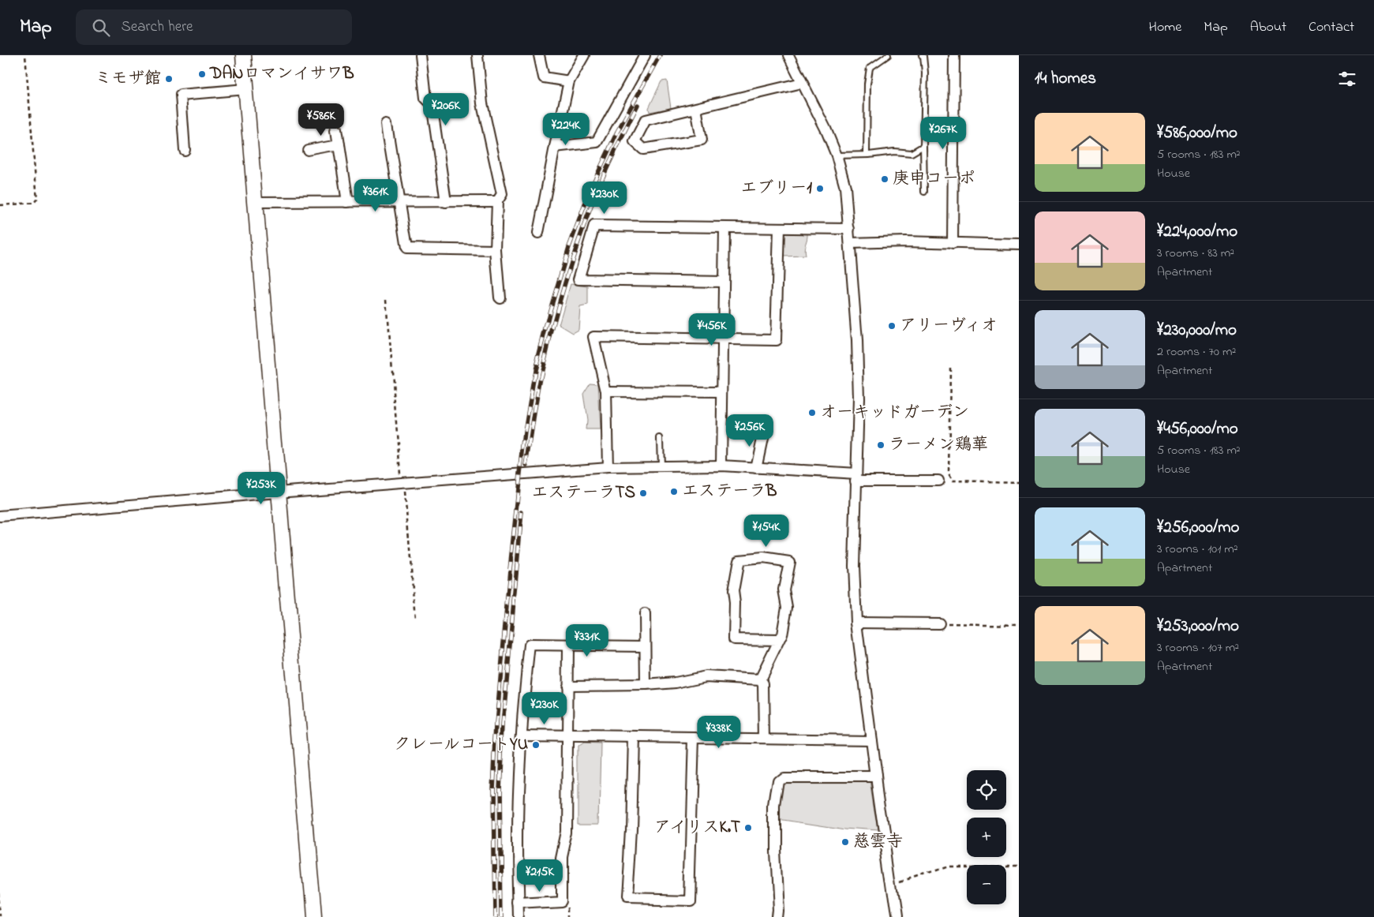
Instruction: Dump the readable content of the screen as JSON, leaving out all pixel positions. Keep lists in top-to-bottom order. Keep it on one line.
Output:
{"places":["DANロマンイサワB","ミモザ館","庚申コーポ","エブリー1","アリーヴィオ","オーキッドガーデン","ラーメン鶏華","エステーラB","エステーラTS","クレールコートYU","アイリスK.T","慈雲寺"],"page":{"header":"Map","search":"Search here","nav":["Home","Map","About","Contact"],"heading":"14 homes","price":["¥206K","¥586K","¥224K","¥267K","¥361K","¥230K","¥456K","¥256K","¥253K","¥154K","¥331K","¥230K","¥338K","¥215K"],"list":[{"name":"¥586,000/mo","note":"5 rooms · 183 m² · House"},{"name":"¥224,000/mo","note":"3 rooms · 83 m² · Apartment"},{"name":"¥230,000/mo","note":"2 rooms · 70 m² · Apartment"},{"name":"¥456,000/mo","note":"5 rooms · 183 m² · House"},{"name":"¥256,000/mo","note":"3 rooms · 101 m² · Apartment"},{"name":"¥253,000/mo","note":"3 rooms · 107 m² · Apartment"}],"map_buttons":["+","−"]}}
